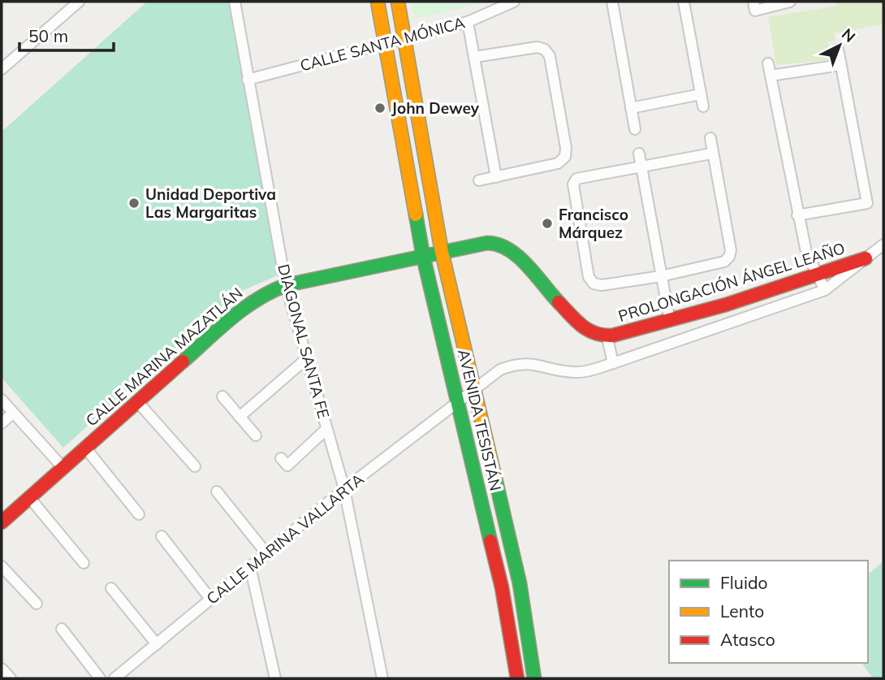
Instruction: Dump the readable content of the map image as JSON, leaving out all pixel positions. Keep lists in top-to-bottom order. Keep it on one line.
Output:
{"streets":{"street":["CALLE SANTA MÓNICA","PROLONGACIÓN ÁNGEL LEAÑO","DIAGONAL SANTA FE","CALLE MARINA MAZATLÁN","AVENIDA TESISTÁN","CALLE MARINA VALLARTA"]},"crossings":[["CALLE SANTA MÓNICA","DIAGONAL SANTA FE"],["CALLE SANTA MÓNICA","AVENIDA TESISTÁN"],["PROLONGACIÓN ÁNGEL LEAÑO","CALLE MARINA MAZATLÁN"],["PROLONGACIÓN ÁNGEL LEAÑO","AVENIDA TESISTÁN"],["PROLONGACIÓN ÁNGEL LEAÑO","CALLE MARINA VALLARTA"],["DIAGONAL SANTA FE","CALLE MARINA MAZATLÁN"],["DIAGONAL SANTA FE","CALLE MARINA VALLARTA"],["CALLE MARINA MAZATLÁN","AVENIDA TESISTÁN"],["AVENIDA TESISTÁN","CALLE MARINA VALLARTA"]],"places":["John Dewey","Unidad Deportiva Las Margaritas","Francisco Márquez"],"legend":["Fluido","Lento","Atasco"],"scale_bar":"50 m","north":"top right"}
